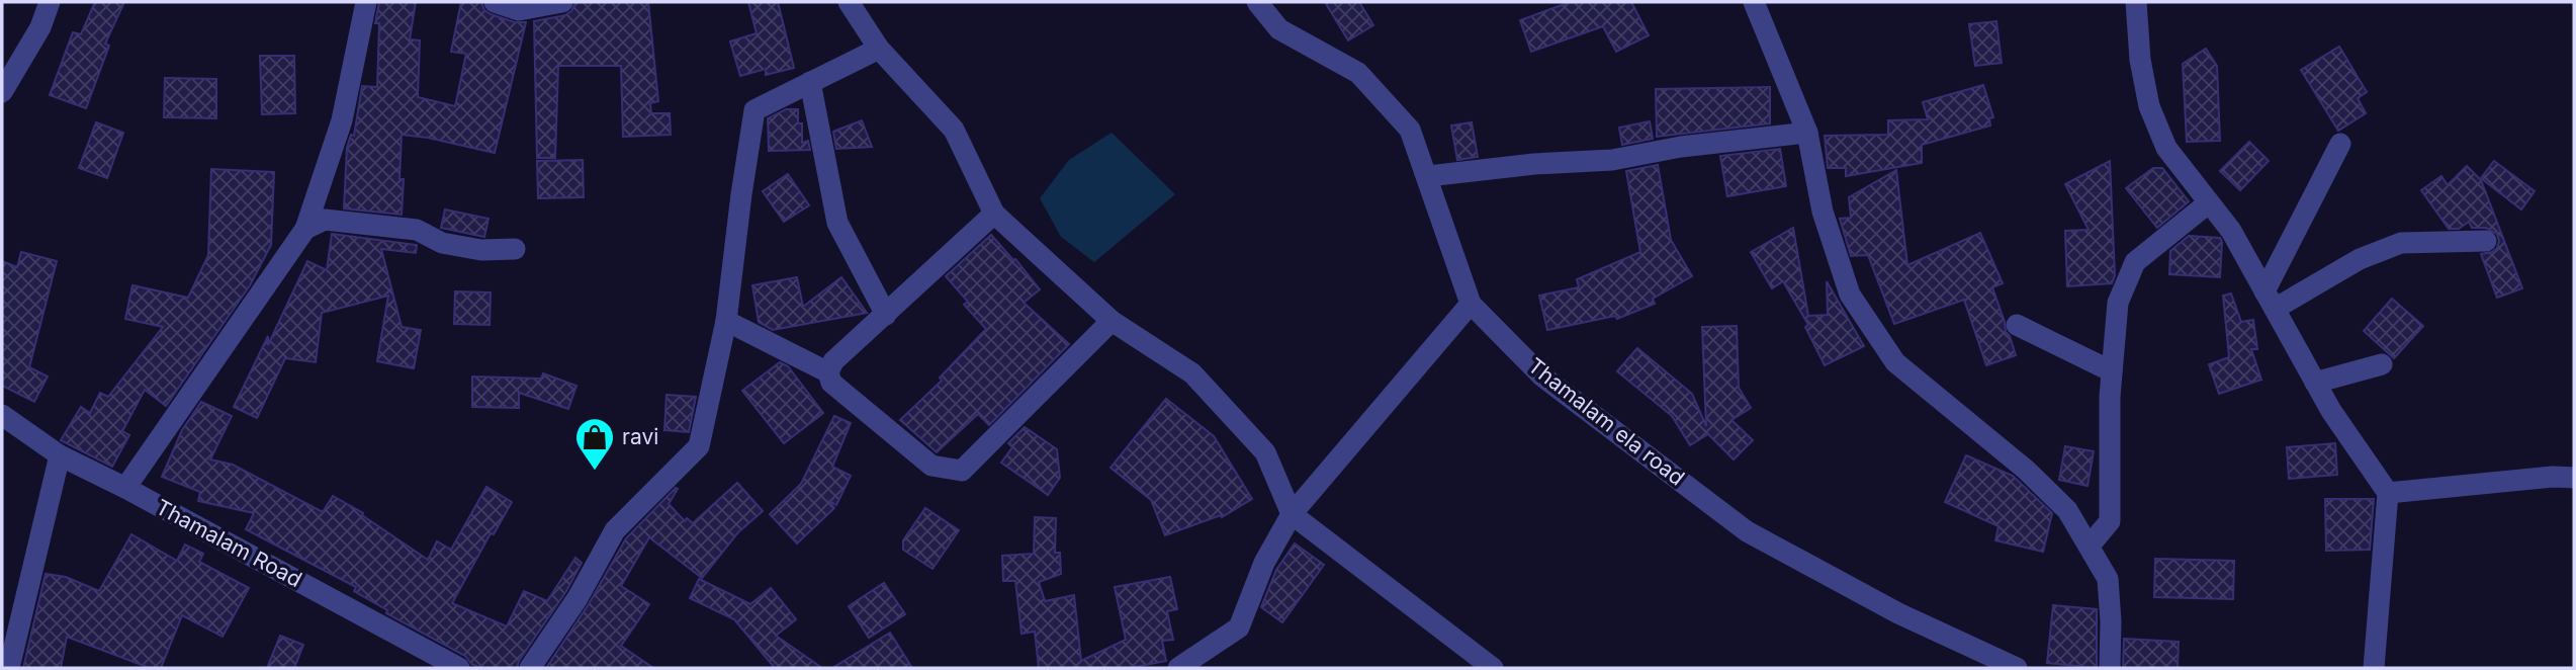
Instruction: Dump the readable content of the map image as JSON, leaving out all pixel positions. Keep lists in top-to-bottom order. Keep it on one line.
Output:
{"streets":{"street":["Thamalam ela road","Thamalam Road"]},"places":{"shop":["ravi"]}}
